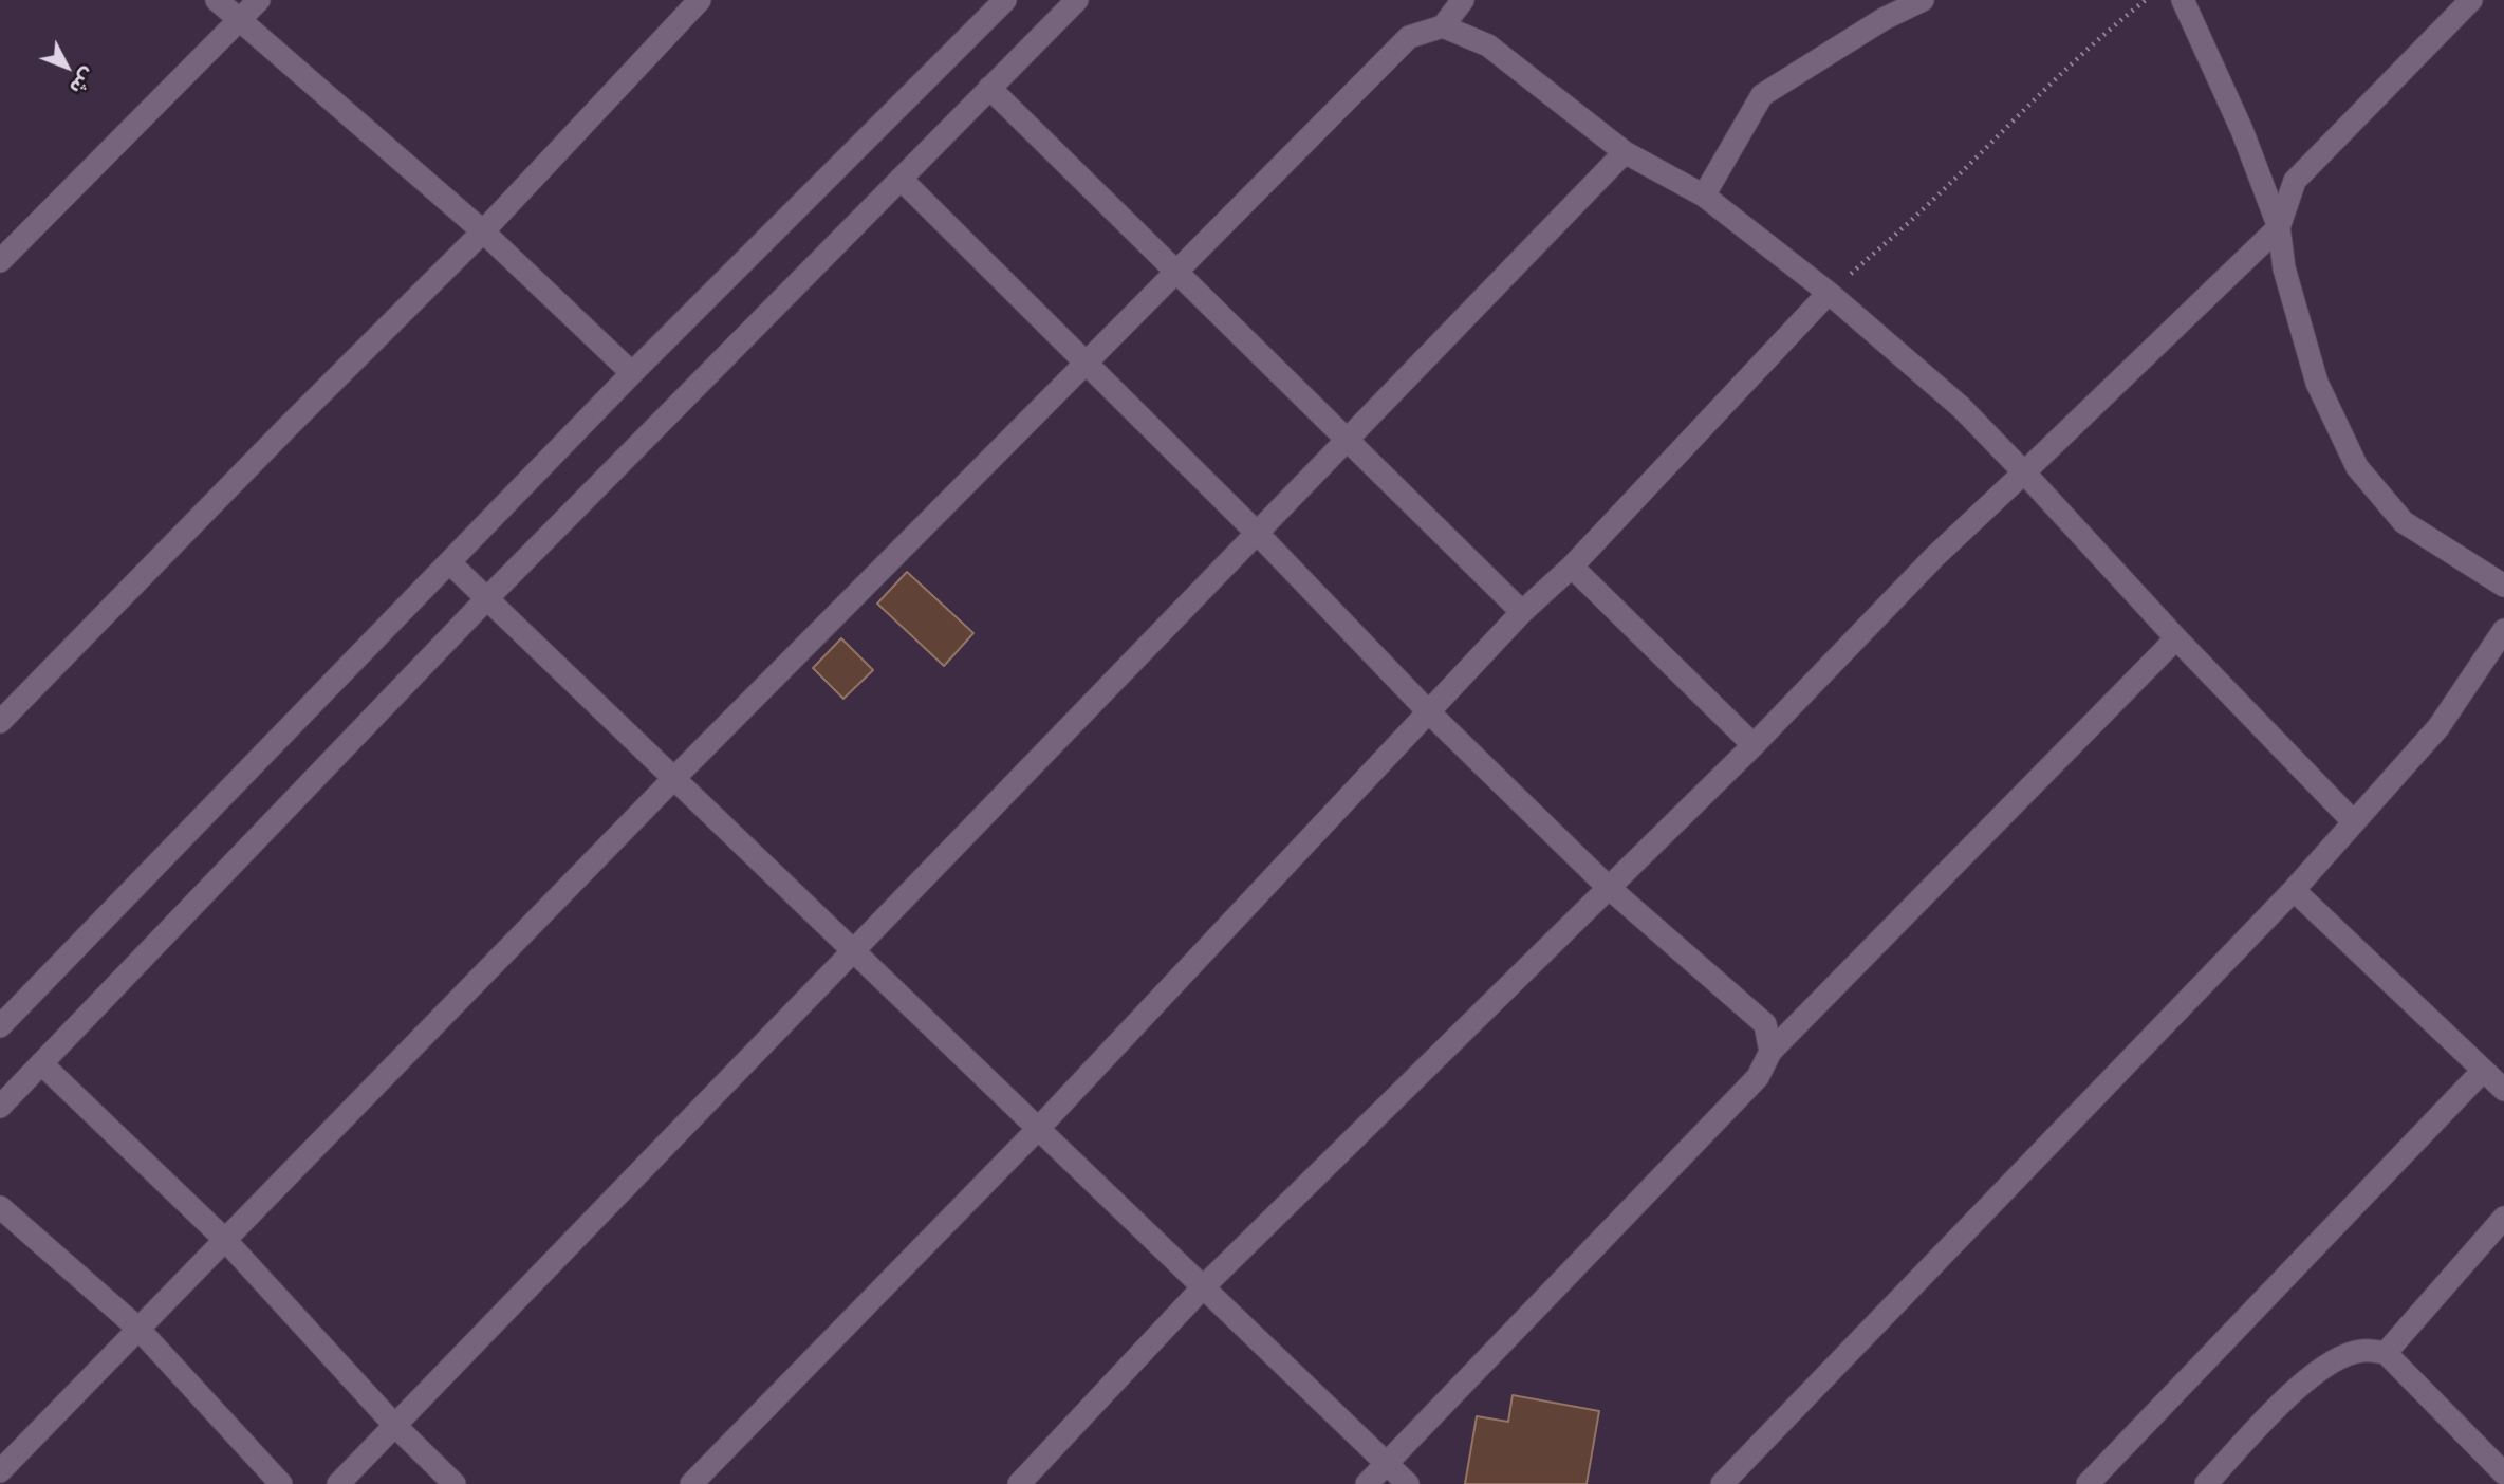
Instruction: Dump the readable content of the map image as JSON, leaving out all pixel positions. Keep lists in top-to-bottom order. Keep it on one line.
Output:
{"north":"bottom right"}
